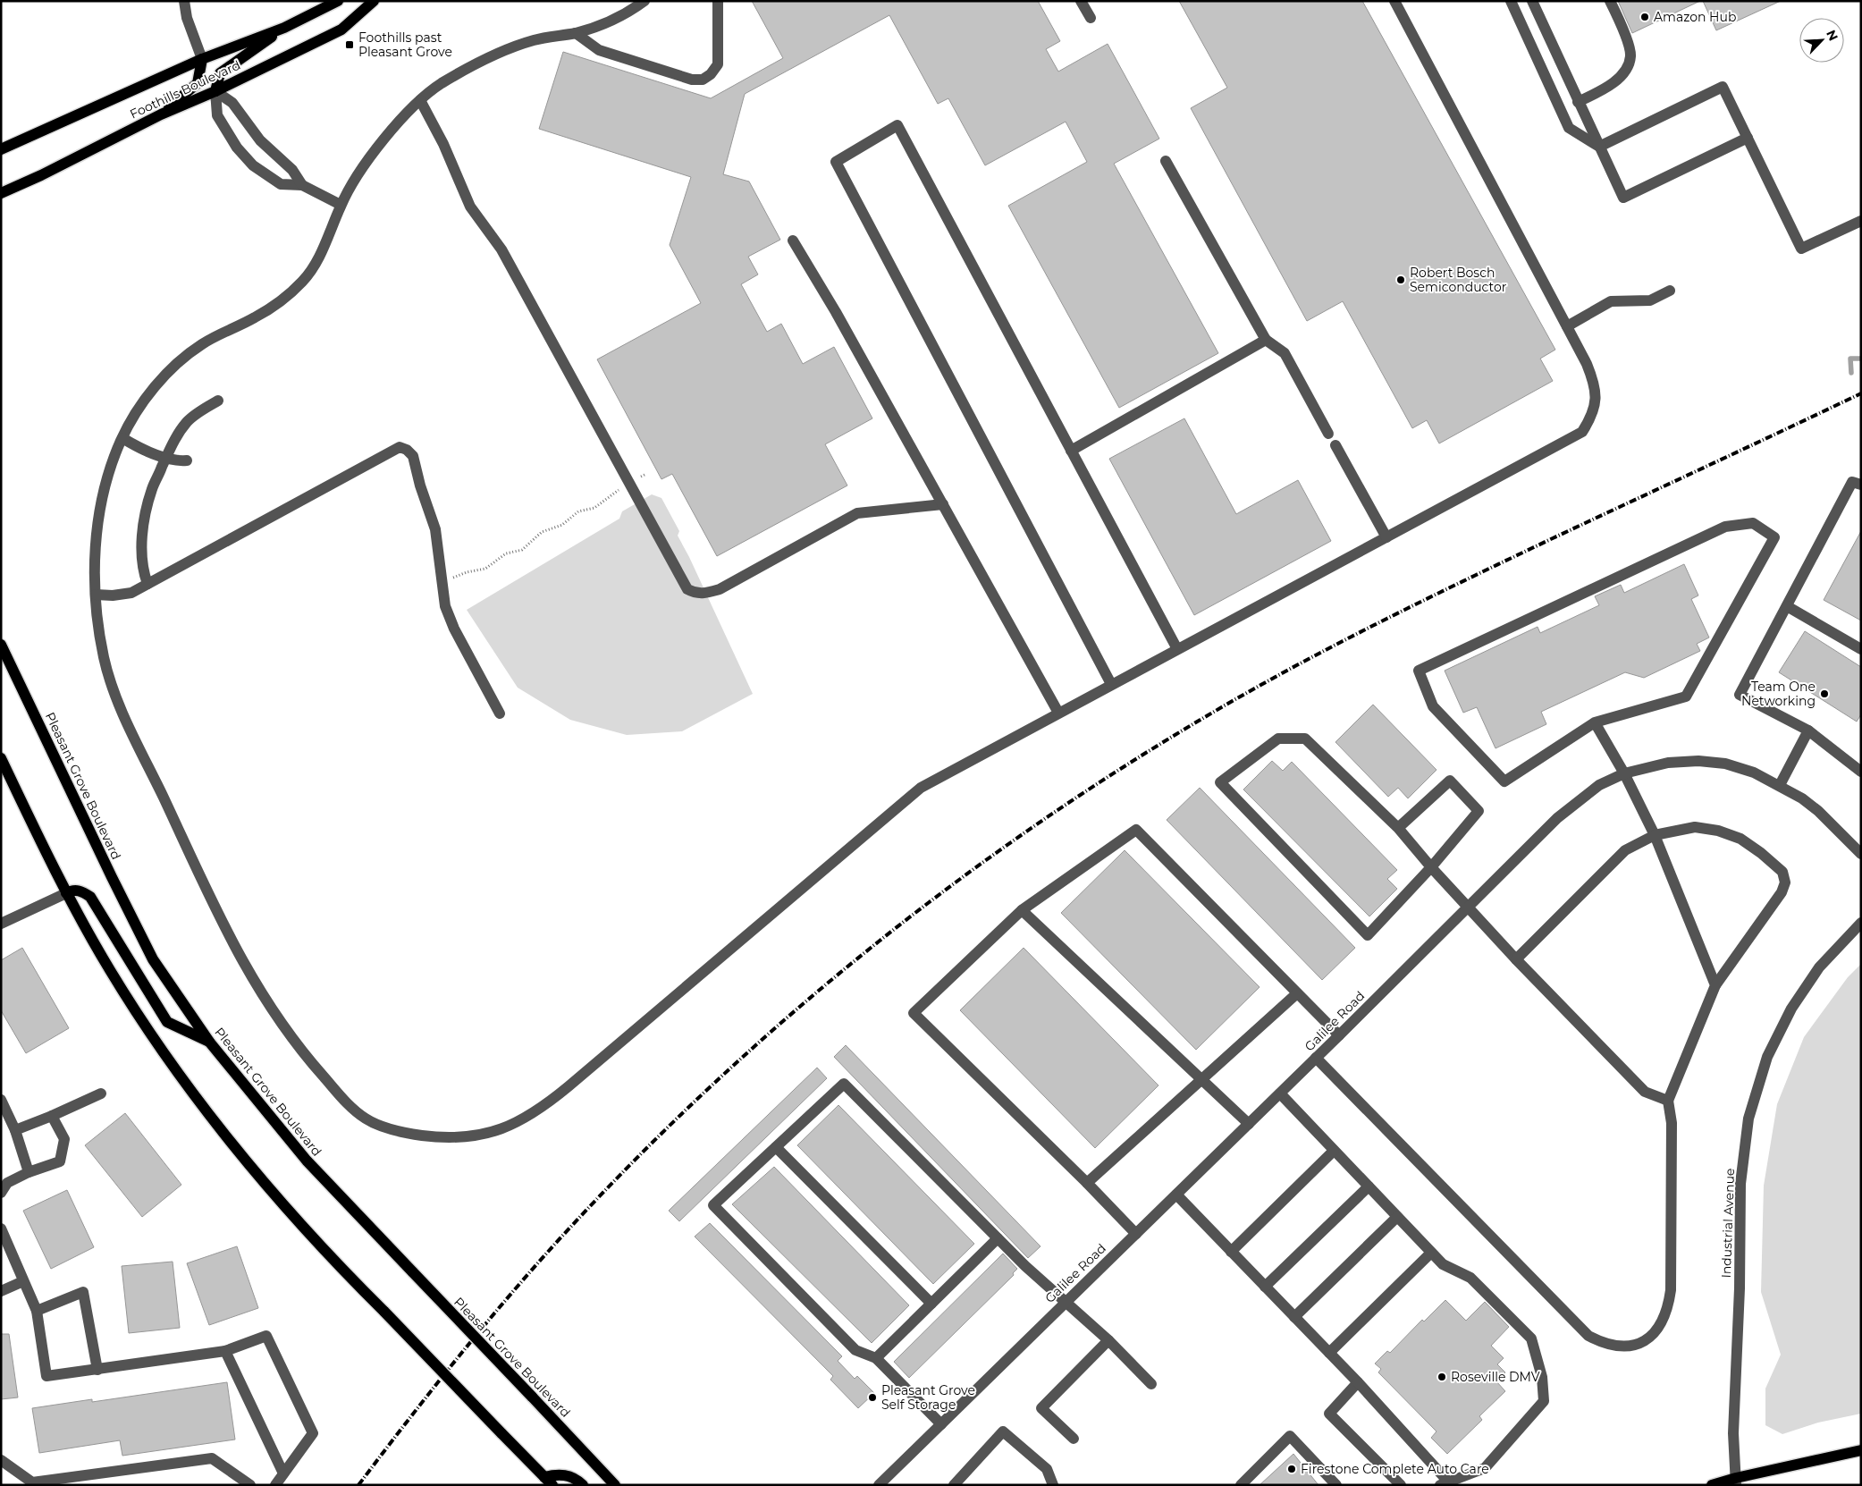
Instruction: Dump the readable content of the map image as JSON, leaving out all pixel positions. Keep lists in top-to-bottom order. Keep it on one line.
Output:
{"streets":{"main road":["Foothills Boulevard","Pleasant Grove Boulevard"],"street":["Galilee Road","Industrial Avenue"]},"places":{"other":["Amazon Hub","Robert Bosch Semiconductor","Team One Networking","Roseville DMV","Pleasant Grove Self Storage","Firestone Complete Auto Care"],"transit":["Foothills past Pleasant Grove"]},"north":"top right"}
